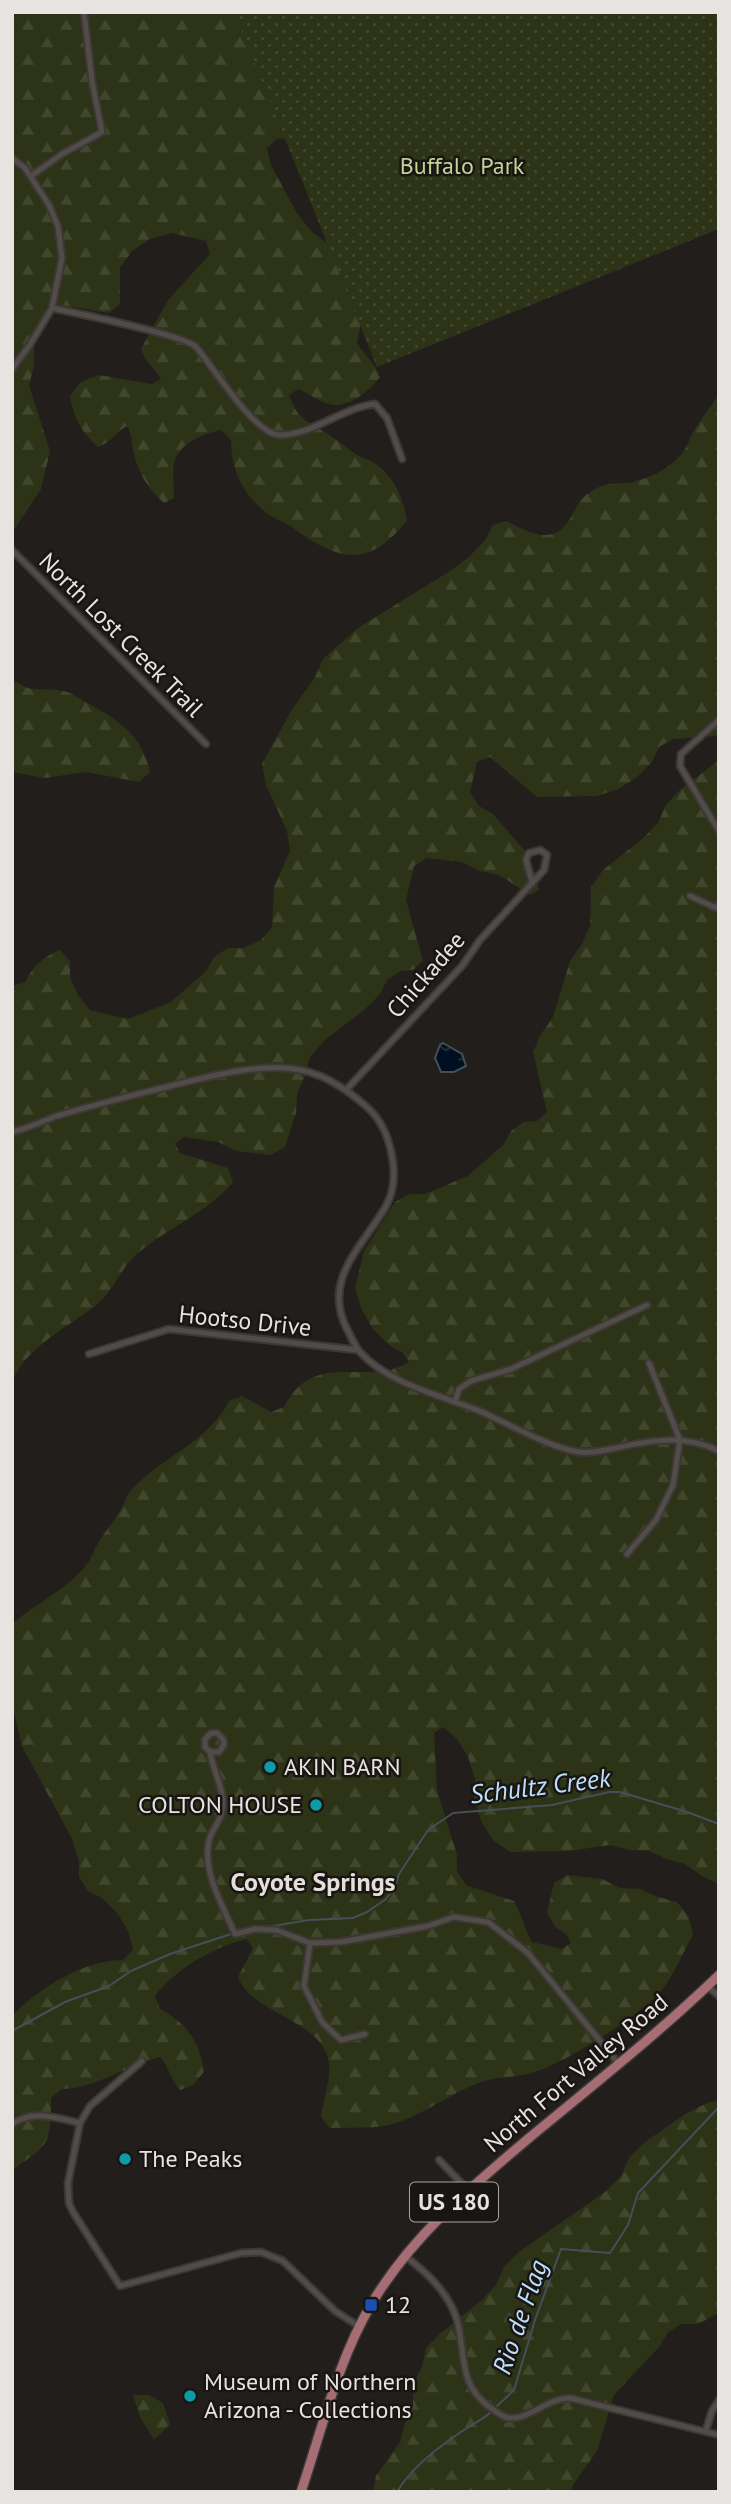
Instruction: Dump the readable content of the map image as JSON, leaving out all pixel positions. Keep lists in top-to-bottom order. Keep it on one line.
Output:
{"streets":{"main road":["North Fort Valley Road","US 180"],"street":["North Lost Creek Trail","Chickadee","Hootso Drive"]},"districts":["Coyote Springs"],"water":["Schultz Creek","Rio de Flag"],"parks":["Buffalo Park"],"places":{"other":["AKIN BARN","COLTON HOUSE","The Peaks","Museum of Northern Arizona - Collections"],"transit":["12"]}}
